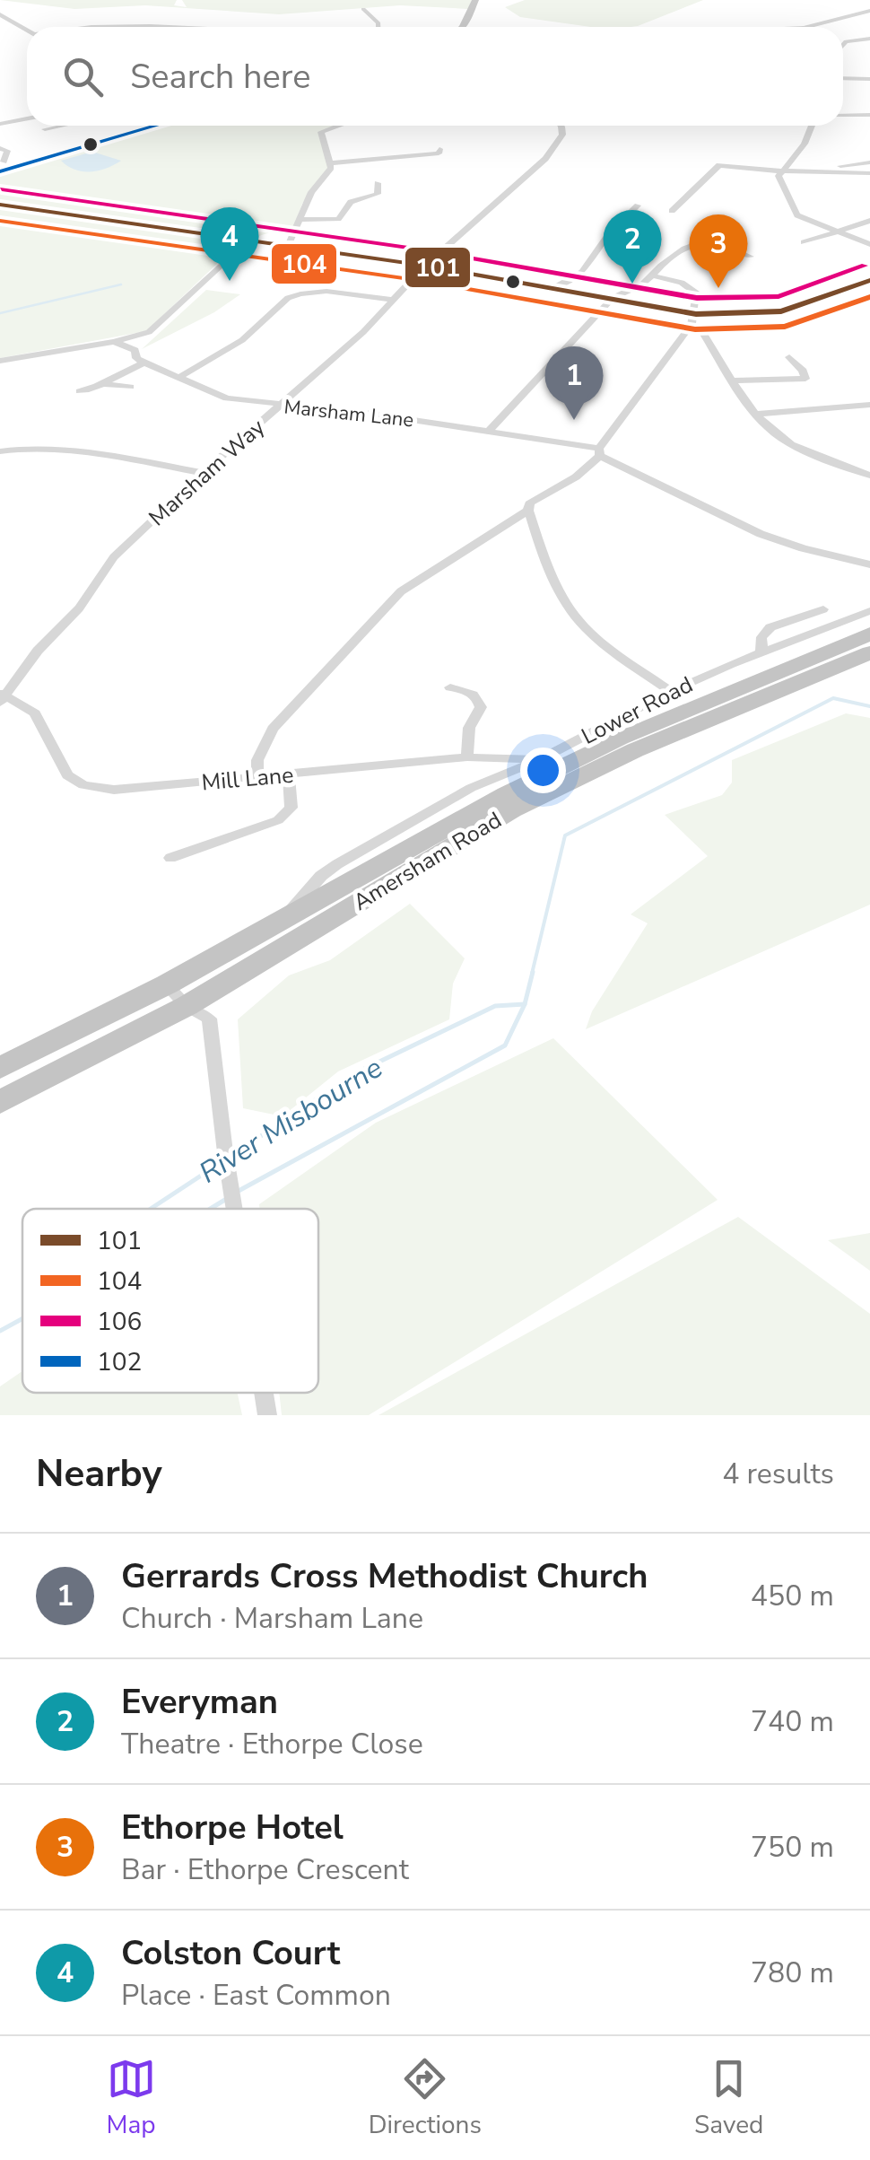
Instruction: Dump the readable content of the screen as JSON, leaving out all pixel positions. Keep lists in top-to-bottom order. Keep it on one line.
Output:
{"streets":{"highway":["Amersham Road"],"street":["Marsham Lane","Marsham Way","Lower Road","Mill Lane"]},"crossings":[["Marsham Lane","Marsham Way"],["Marsham Way","Mill Lane"],["Lower Road","Mill Lane"]],"water":["River Misbourne"],"lines":["transit line 102","transit line 106","transit line 101","transit line 104"],"legend":["101","104","106","102"],"page":{"search":"Search here","pins":["4","2","3","1"],"heading":["Nearby","4 results"],"list":[{"mark":"1","name":"Gerrards Cross Methodist Church","note":"Church · Marsham Lane","value":"450 m"},{"mark":"2","name":"Everyman","note":"Theatre · Ethorpe Close","value":"740 m"},{"mark":"3","name":"Ethorpe Hotel","note":"Bar · Ethorpe Crescent","value":"750 m"},{"mark":"4","name":"Colston Court","note":"Place · East Common","value":"780 m"}],"nav":["Map","Directions","Saved"]}}
